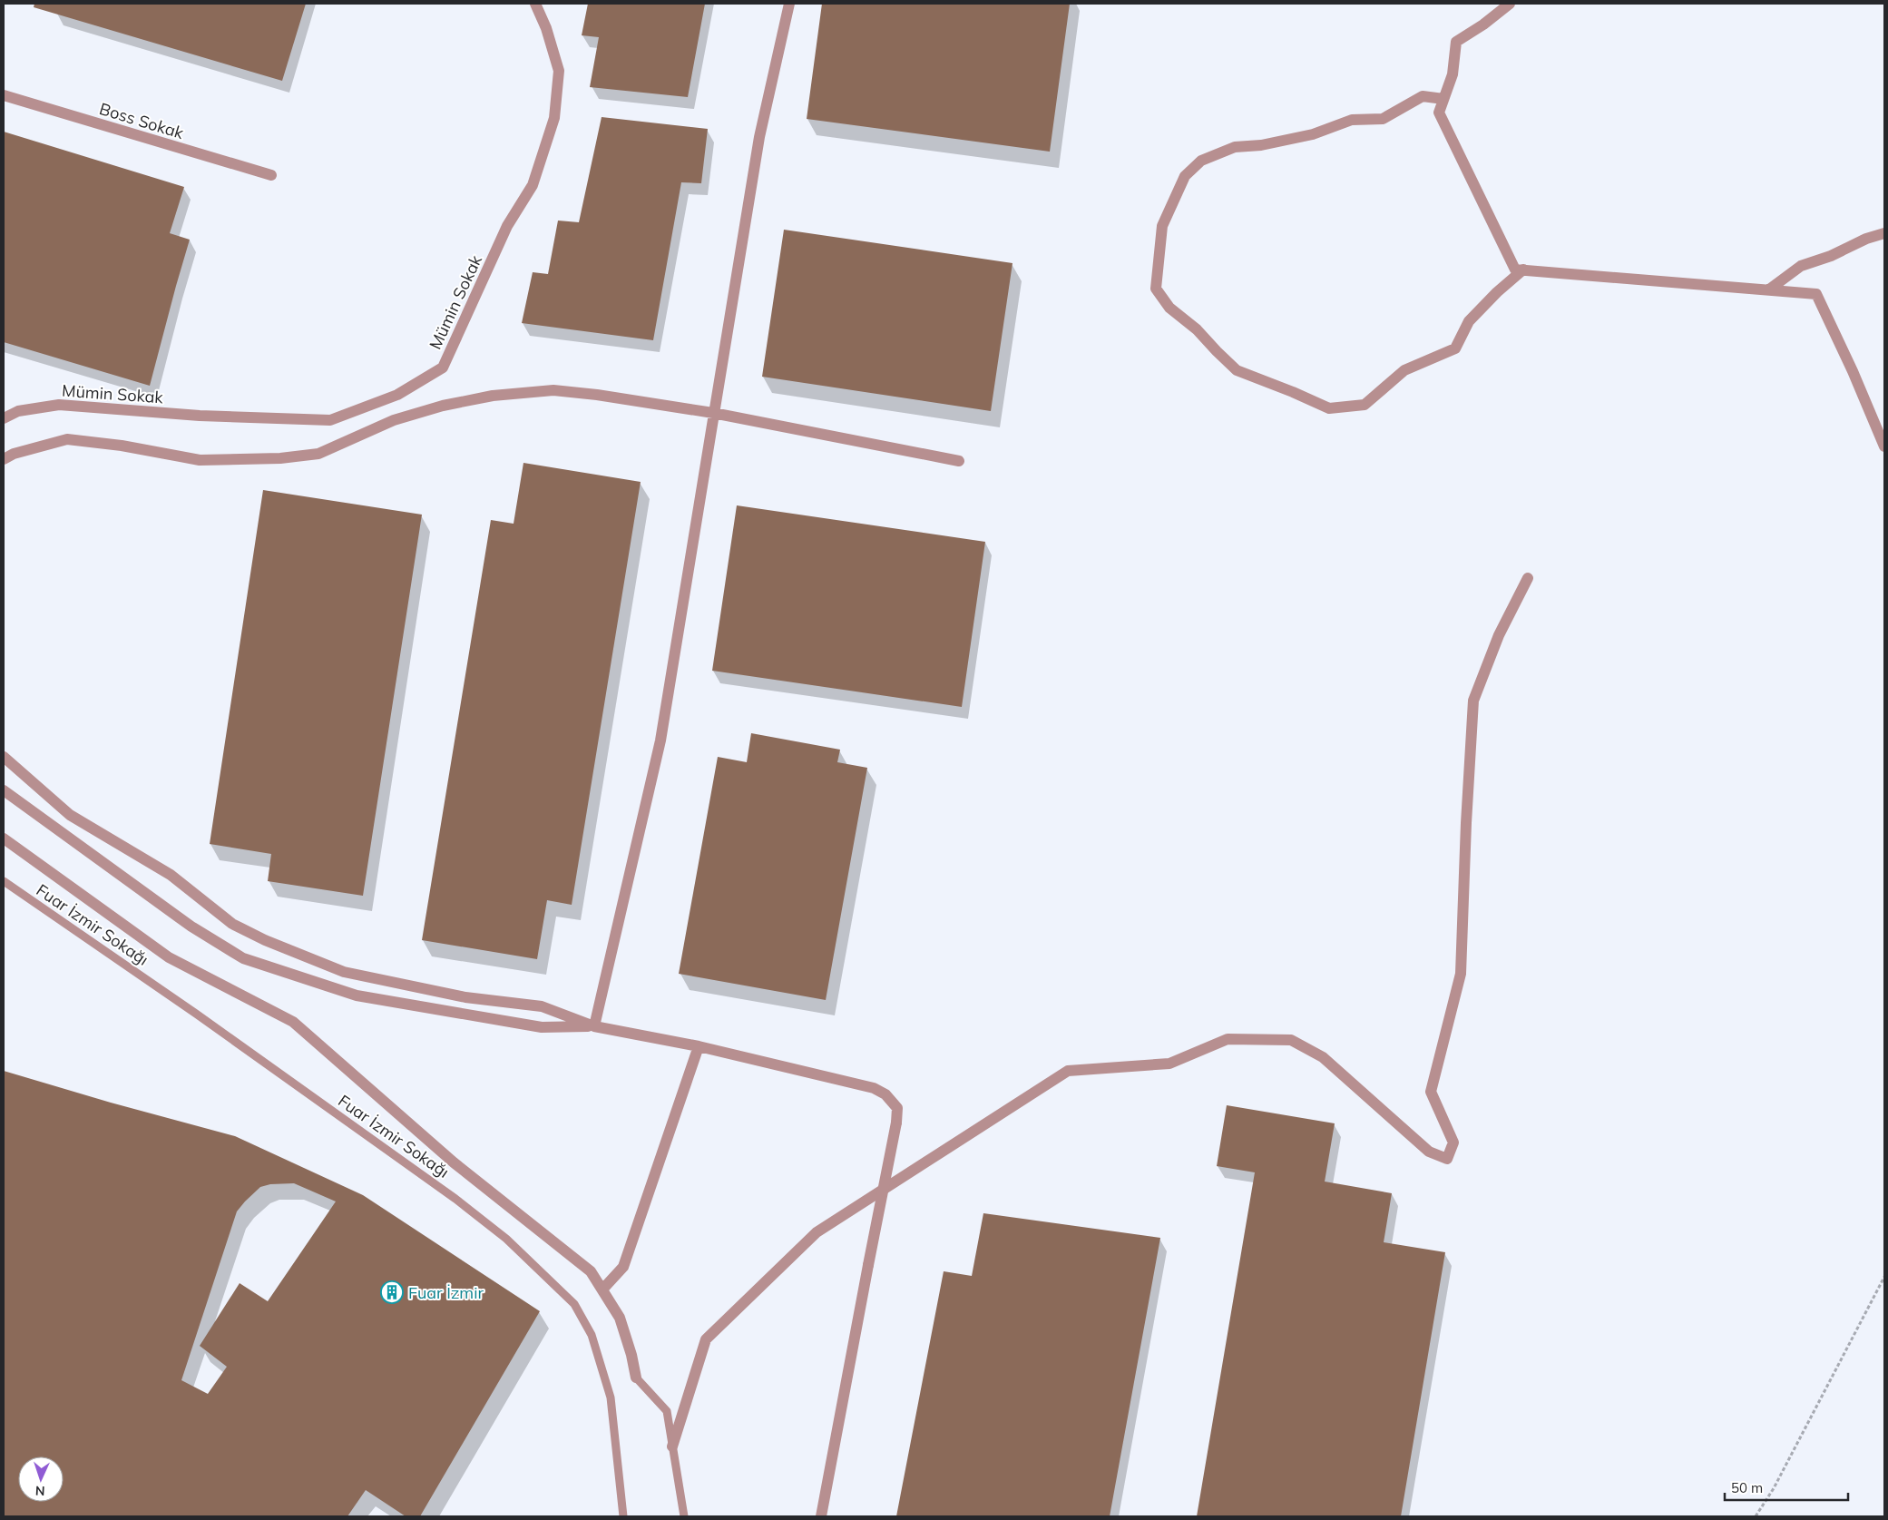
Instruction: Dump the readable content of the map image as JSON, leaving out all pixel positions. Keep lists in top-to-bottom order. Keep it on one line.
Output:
{"streets":{"street":["Boss Sokak","Mümin Sokak"],"lane":["Fuar İzmir Sokağı"]},"places":{"building":["Fuar İzmir"]},"scale_bar":"50 m","north":"bottom"}
